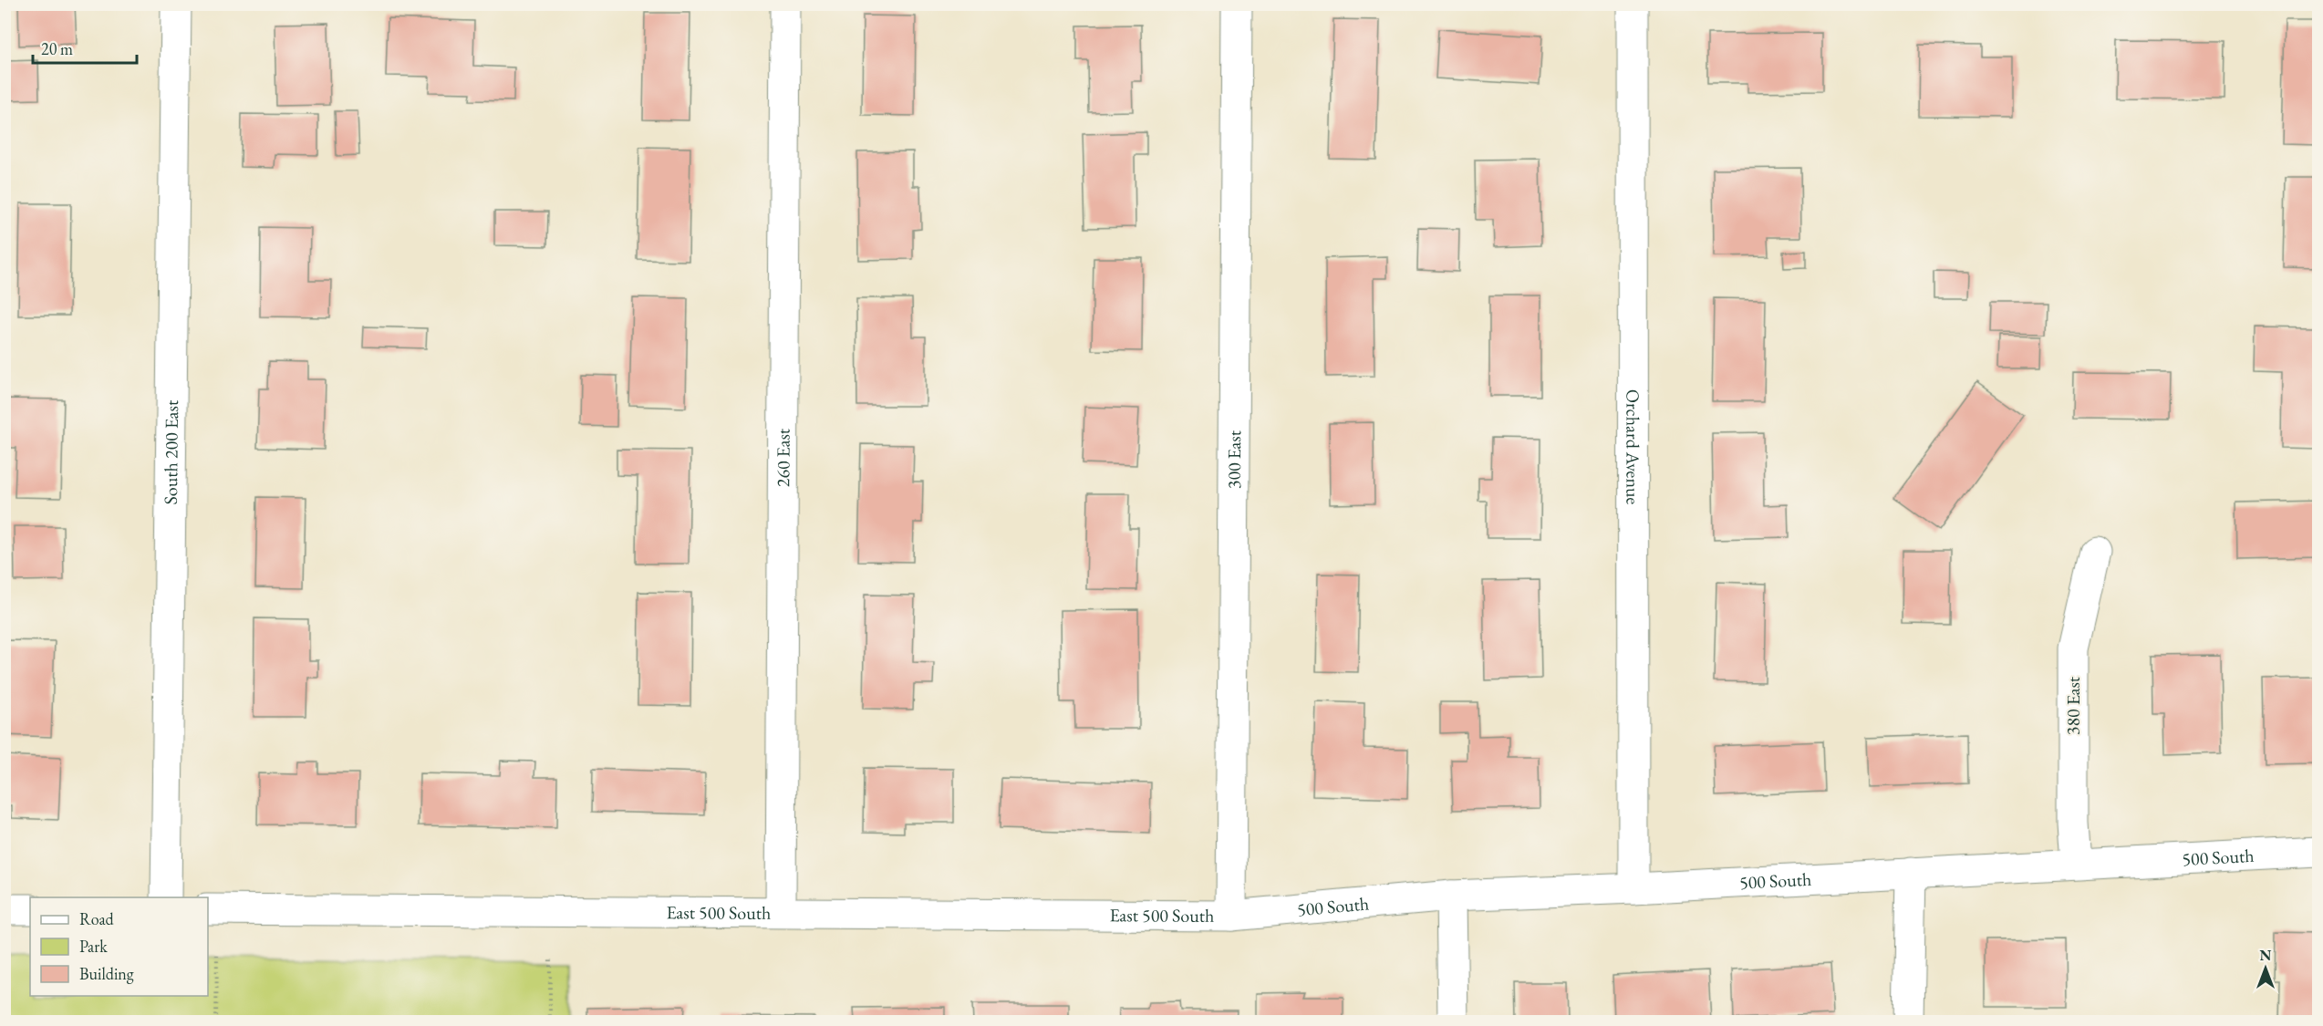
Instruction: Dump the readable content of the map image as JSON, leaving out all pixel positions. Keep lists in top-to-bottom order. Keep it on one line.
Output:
{"streets":{"street":["Orchard Avenue","South 200 East","260 East","300 East","380 East","500 South","East 500 South"]},"crossings":[["Orchard Avenue","500 South"],["260 East","East 500 South"],["300 East","500 South"],["300 East","East 500 South"],["380 East","500 South"],["500 South","East 500 South"]],"legend":["Road","Park","Building"],"scale_bar":"20 m","north":"top"}
